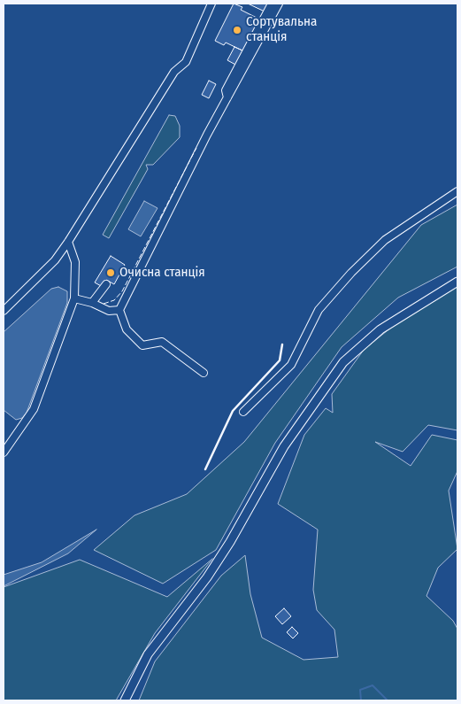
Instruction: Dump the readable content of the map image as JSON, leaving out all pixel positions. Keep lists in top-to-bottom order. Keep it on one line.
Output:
{"places":["Сортувальна станція","Очисна станція"]}
